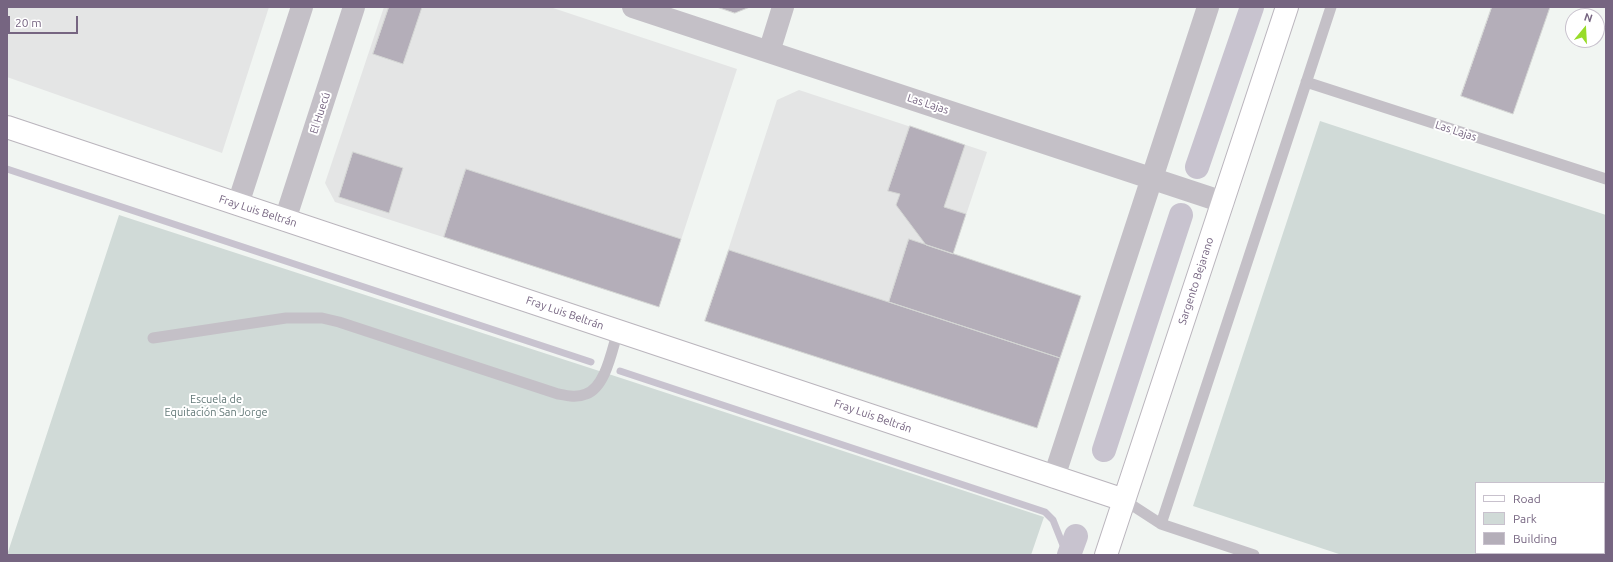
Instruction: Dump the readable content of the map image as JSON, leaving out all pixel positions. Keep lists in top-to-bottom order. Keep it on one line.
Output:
{"streets":{"street":["Las Lajas","El Huecú","Fray Luis Beltrán","Sargento Bejarano"]},"crossings":[["Las Lajas","Sargento Bejarano"],["El Huecú","Fray Luis Beltrán"],["Fray Luis Beltrán","Sargento Bejarano"]],"parks":["Escuela de Equitación San Jorge"],"legend":["Road","Park","Building"],"scale_bar":"20 m","north":"top"}
